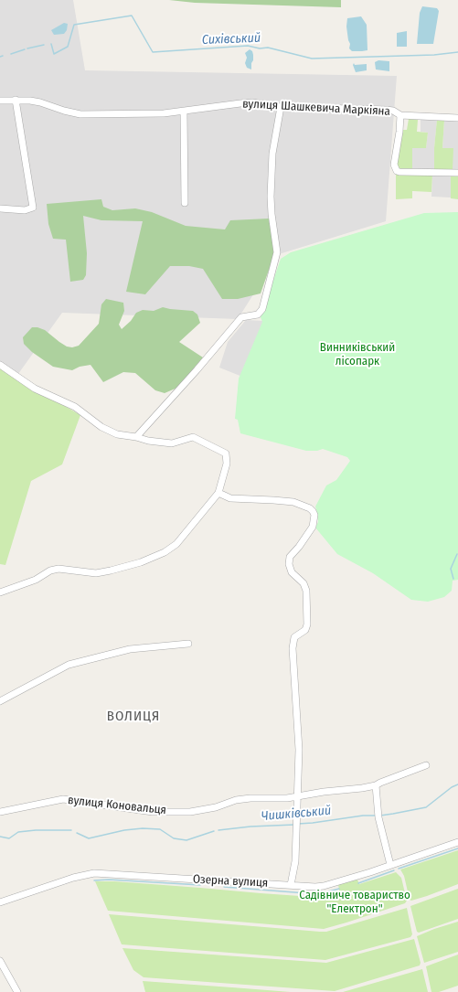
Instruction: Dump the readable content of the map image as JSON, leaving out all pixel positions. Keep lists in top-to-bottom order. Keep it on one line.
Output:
{"streets":{"street":["вулиця Шашкевича Маркіяна","вулиця Коновальця","Озерна вулиця"]},"districts":["ВОЛИЦЯ"],"water":["Сихівський","Чишківський"],"parks":["Винниківський лісопарк","Садівниче товариство \"Електрон\""]}
